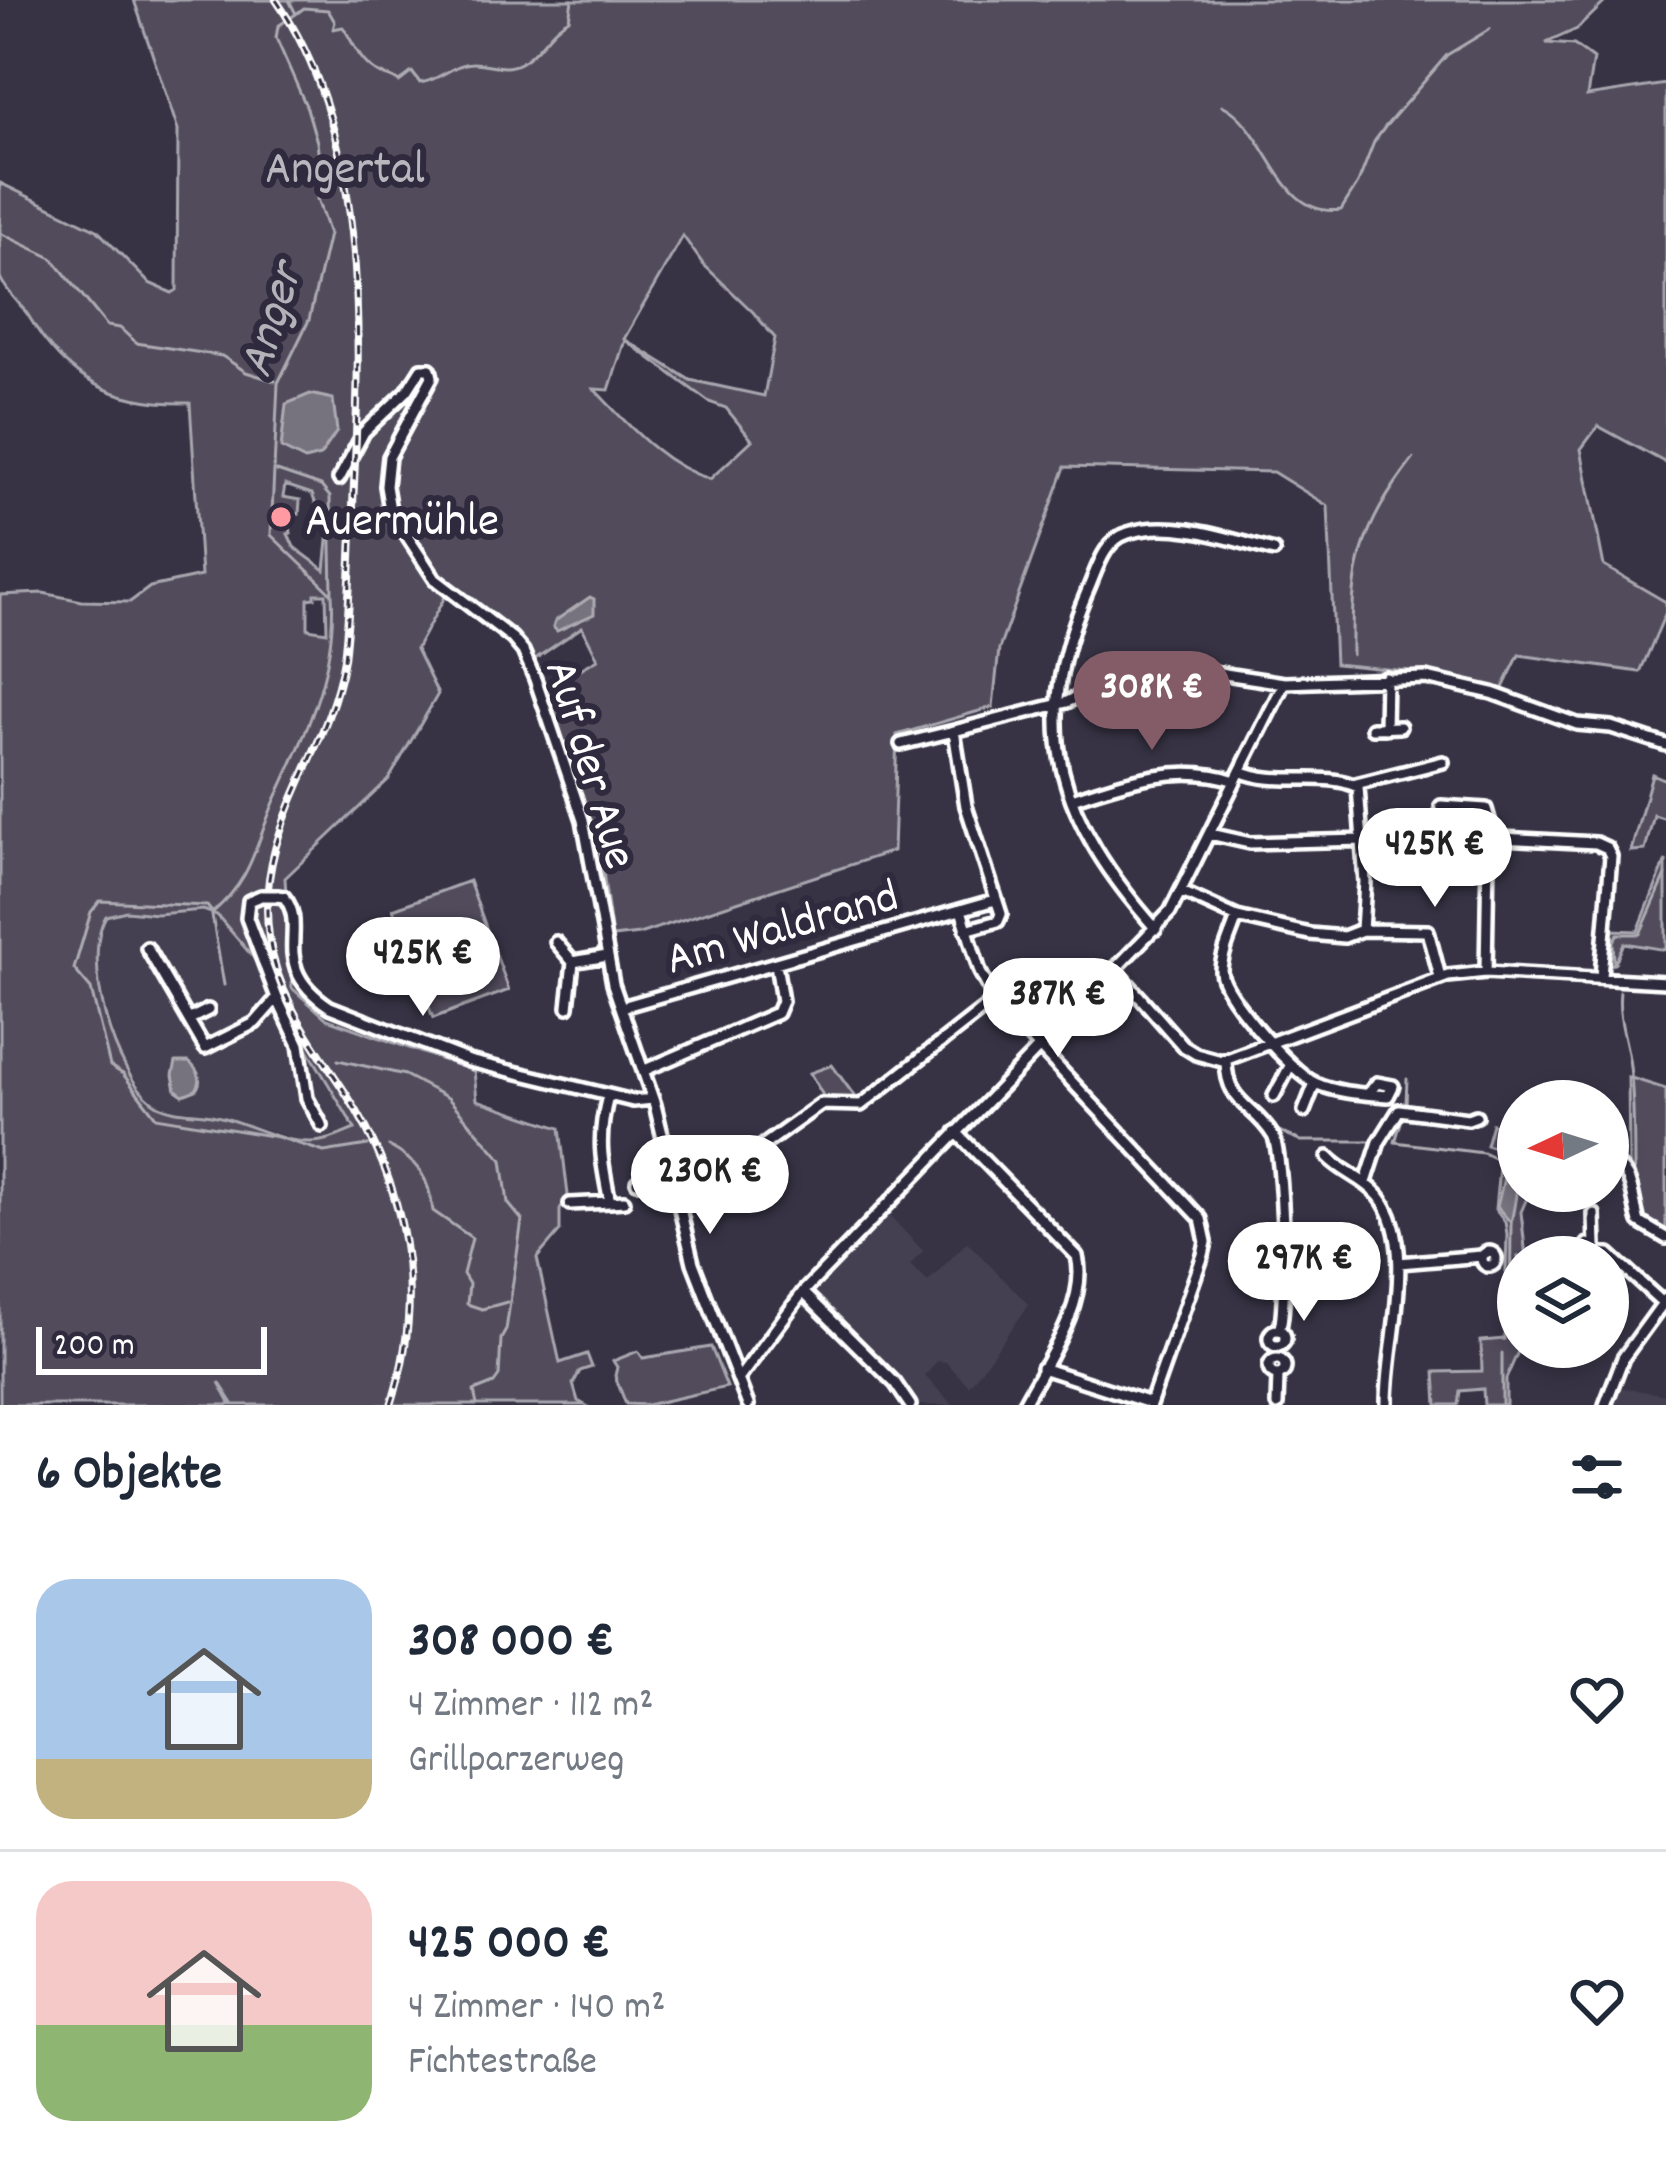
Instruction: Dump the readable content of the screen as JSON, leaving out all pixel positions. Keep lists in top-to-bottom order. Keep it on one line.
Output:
{"streets":{"street":["Auf der Aue","Am Waldrand"]},"crossings":[["Auf der Aue","Am Waldrand"]],"water":["Anger"],"parks":["Angertal"],"places":["Auermühle"],"scale_bar":"200 m","north":"left","page":{"price":["308K €","425K €","425K €","387K €","230K €","297K €"],"scale":"200 m","heading":"6 Objekte","list":[{"name":"308 000 €","note":"4 Zimmer · 112 m² · Grillparzerweg"},{"name":"425 000 €","note":"4 Zimmer · 140 m² · Fichtestraße"}]}}
